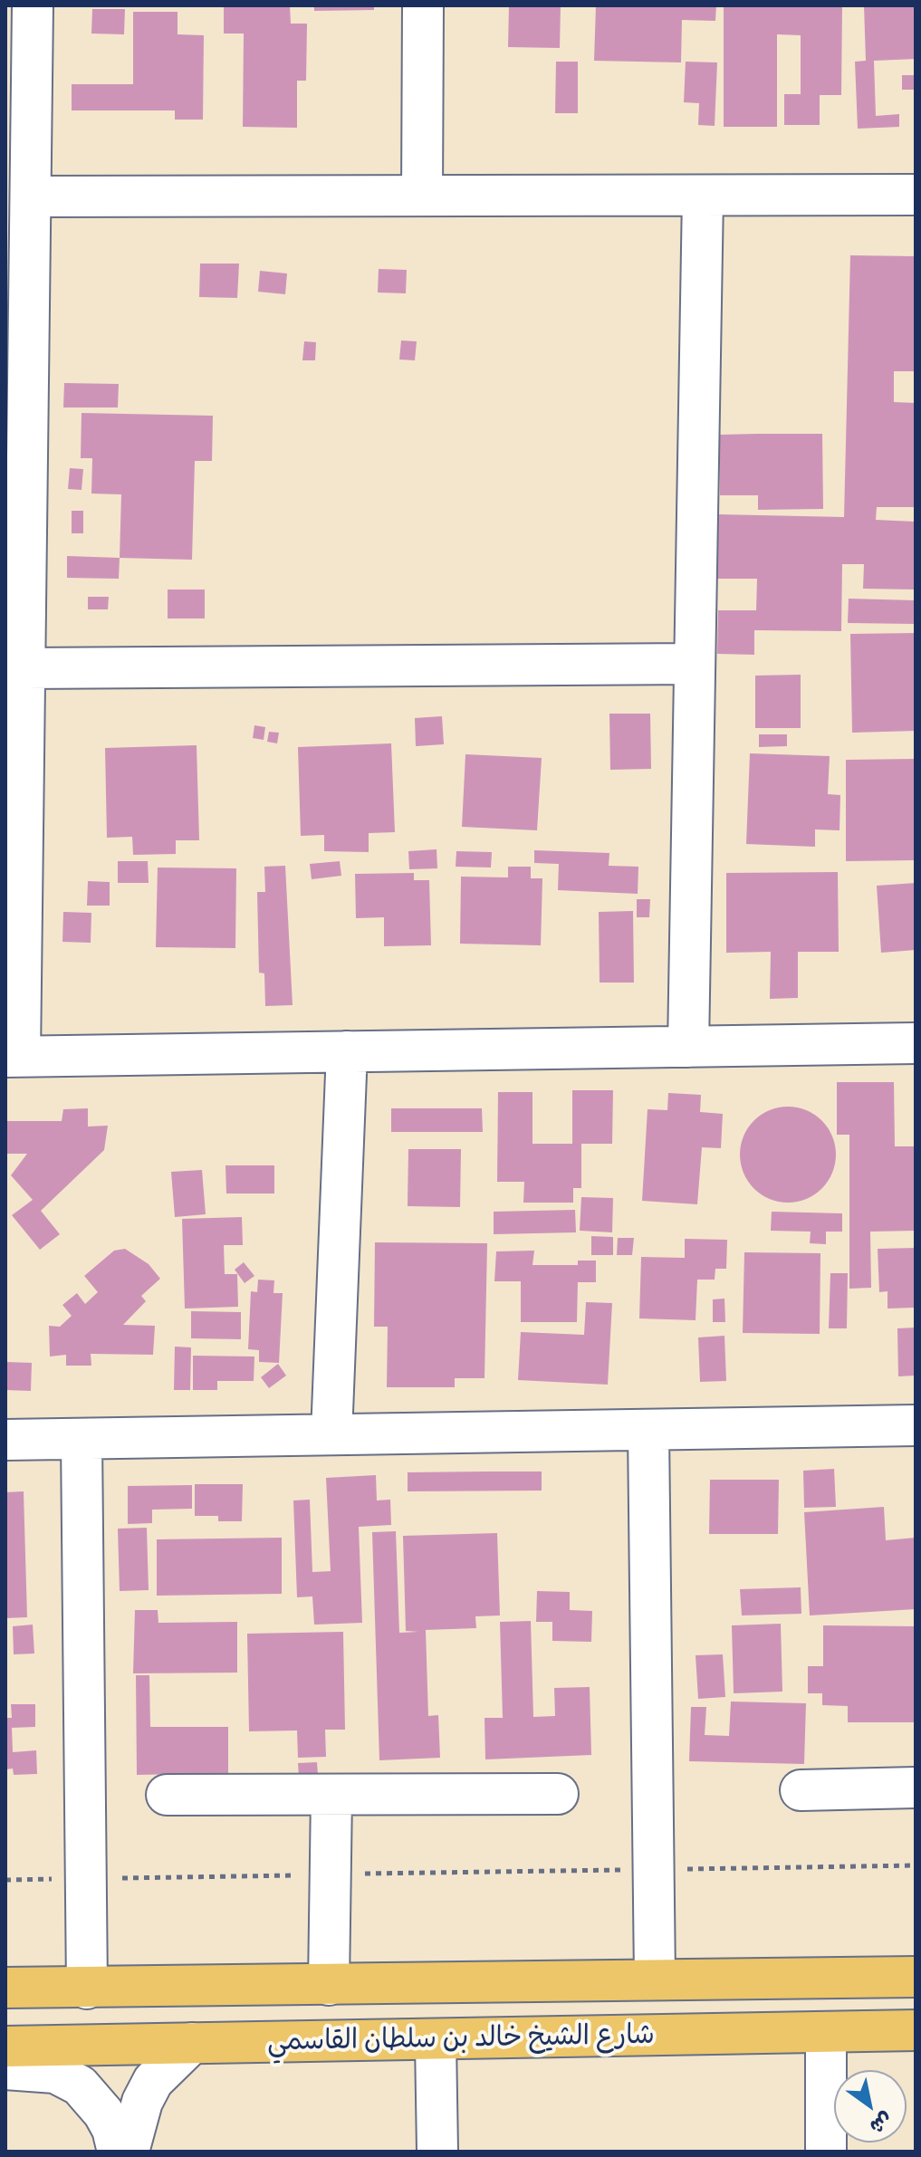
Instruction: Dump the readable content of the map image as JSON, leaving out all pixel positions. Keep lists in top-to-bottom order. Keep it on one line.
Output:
{"streets":{"main road":["شارع الشيخ خالد بن سلطان القاسمي"]},"north":"bottom right"}
